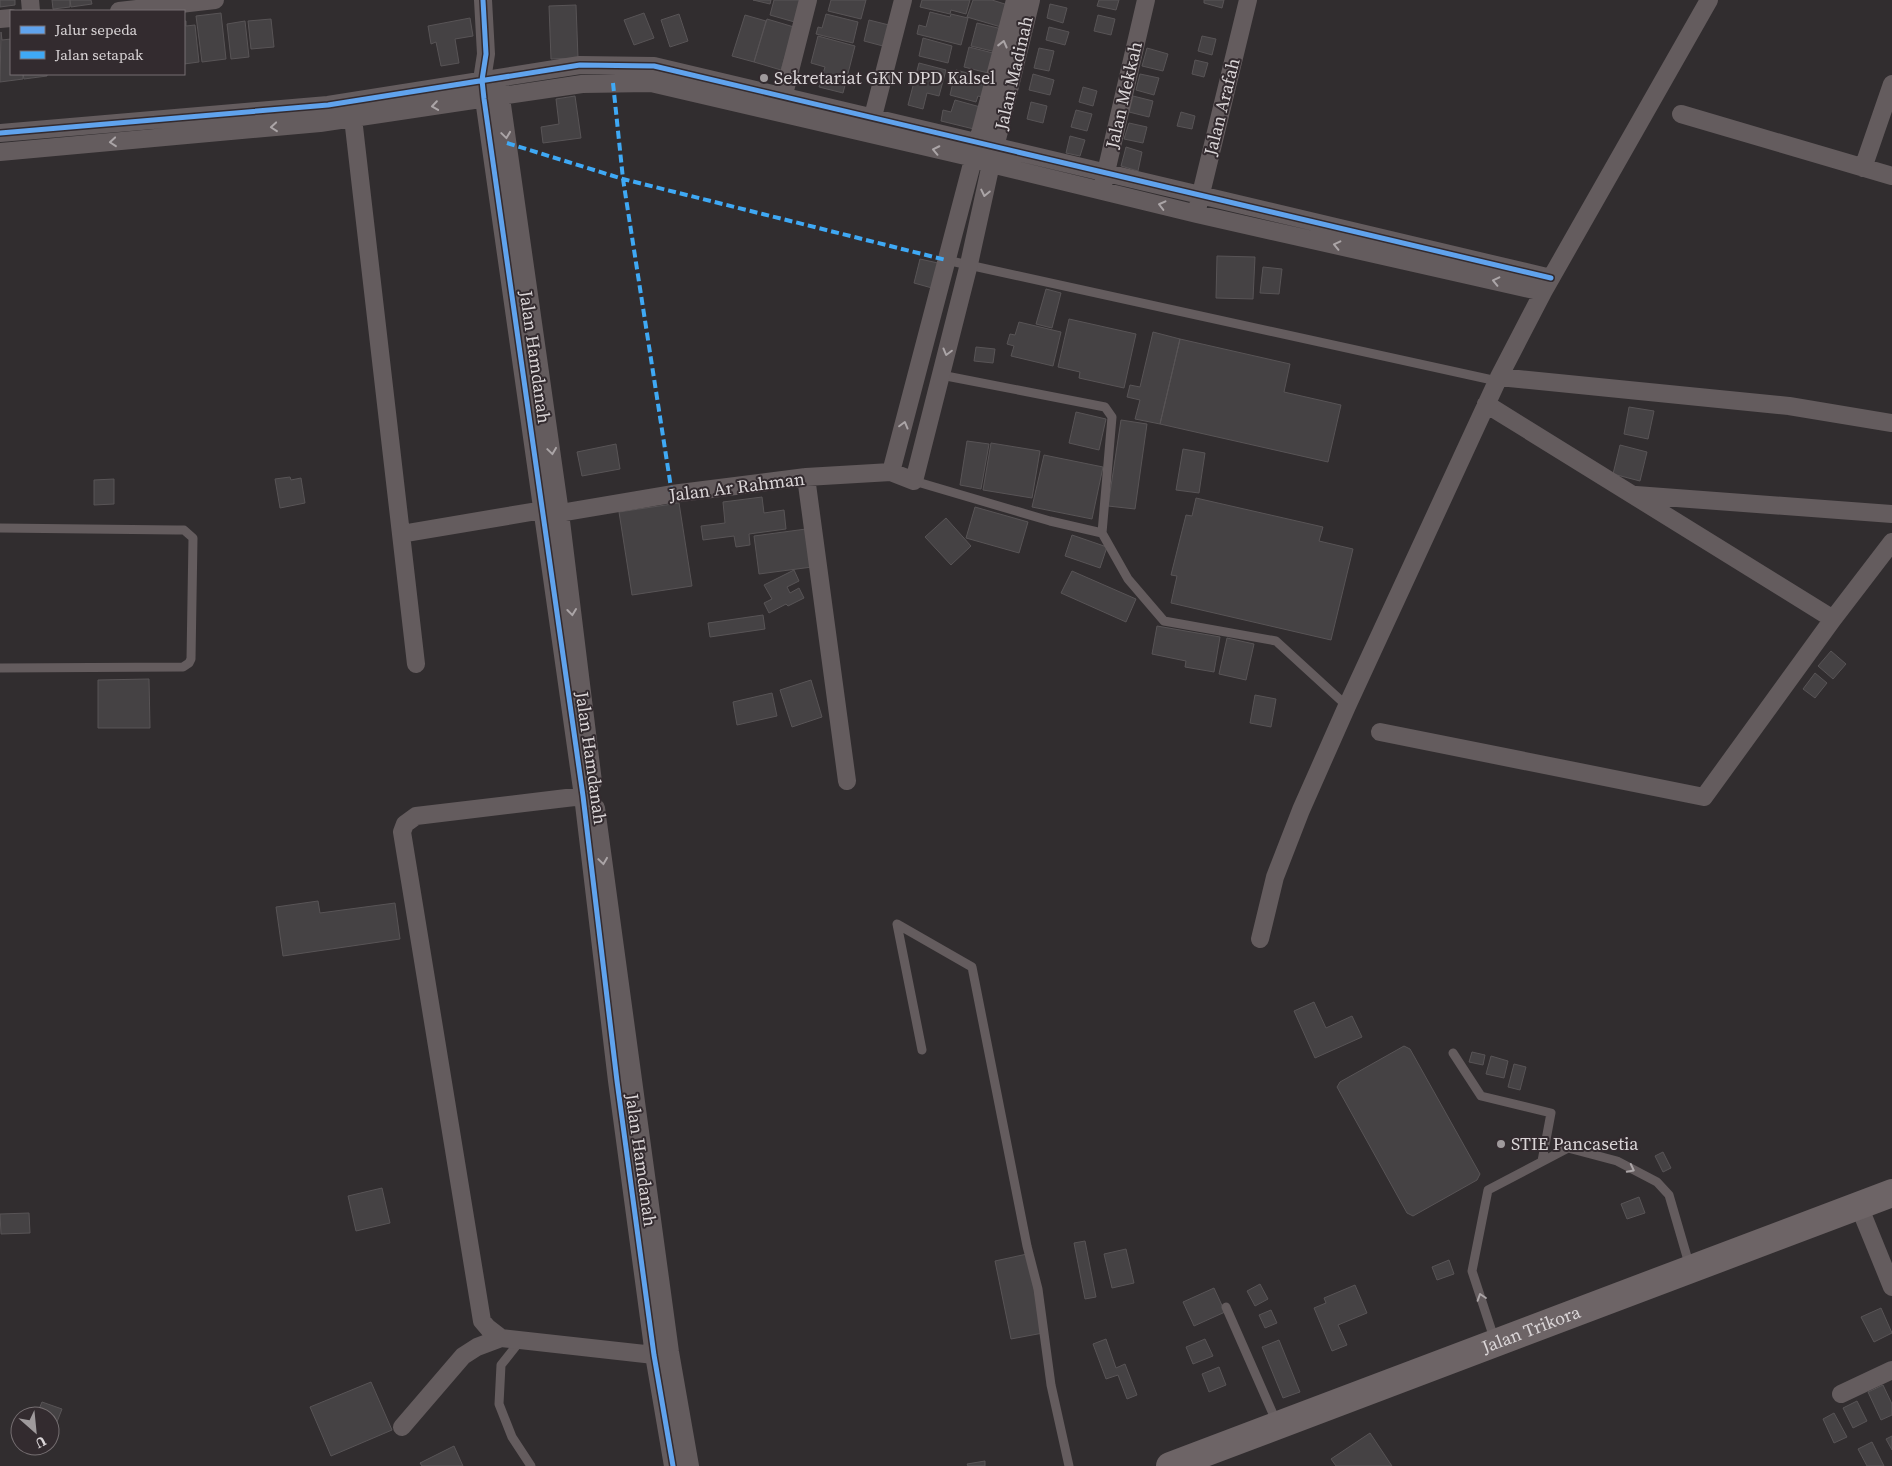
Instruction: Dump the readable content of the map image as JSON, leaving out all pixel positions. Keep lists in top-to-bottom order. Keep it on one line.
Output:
{"streets":{"main road":["Jalan Trikora"],"street":["Jalan Madinah","Jalan Mekkah","Jalan Arafah","Jalan Hamdanah","Jalan Ar Rahman"]},"crossings":[["Jalan Madinah","Jalan Ar Rahman"],["Jalan Hamdanah","Jalan Ar Rahman"]],"places":["Sekretariat GKN DPD Kalsel","STIE Pancasetia"],"legend":["Jalur sepeda","Jalan setapak"],"north":"bottom right"}
